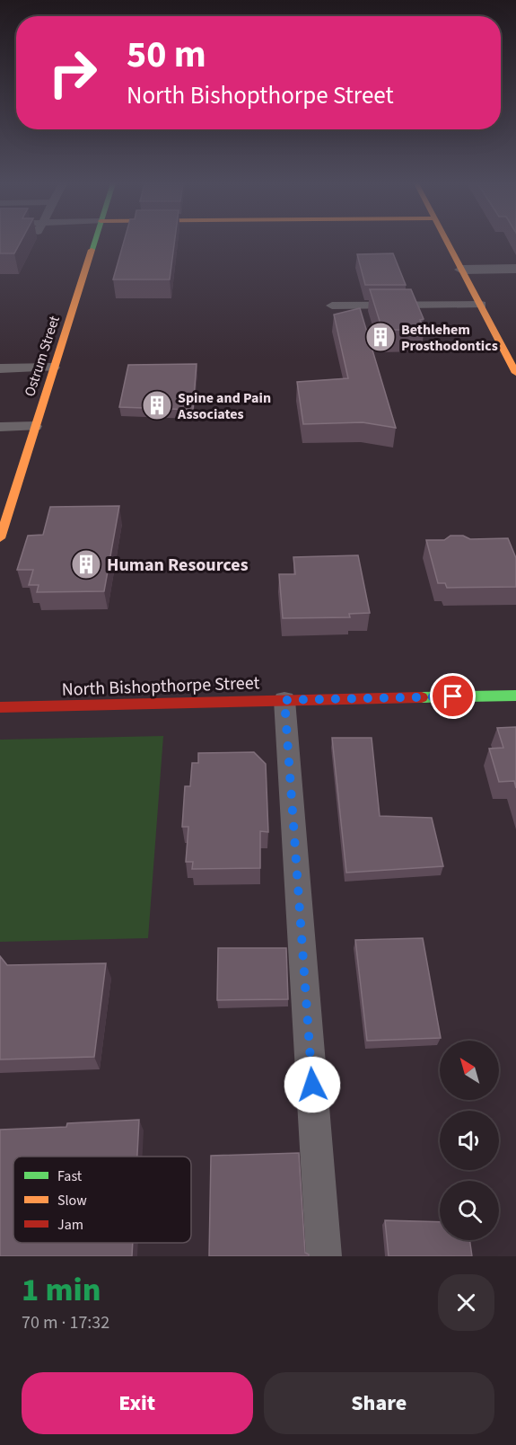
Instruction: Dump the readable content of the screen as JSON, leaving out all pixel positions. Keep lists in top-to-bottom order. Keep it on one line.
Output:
{"streets":{"street":["Ostrum Street","North Bishopthorpe Street"]},"places":{"building":["Bethlehem Prosthodontics","Spine and Pain Associates","Human Resources"]},"legend":["Fast","Slow","Jam"],"north":"top left","page":{"turn":["50 m","North Bishopthorpe Street"],"heading":["1 min","70 m · 17:32"],"buttons":["Exit","Share"]}}
